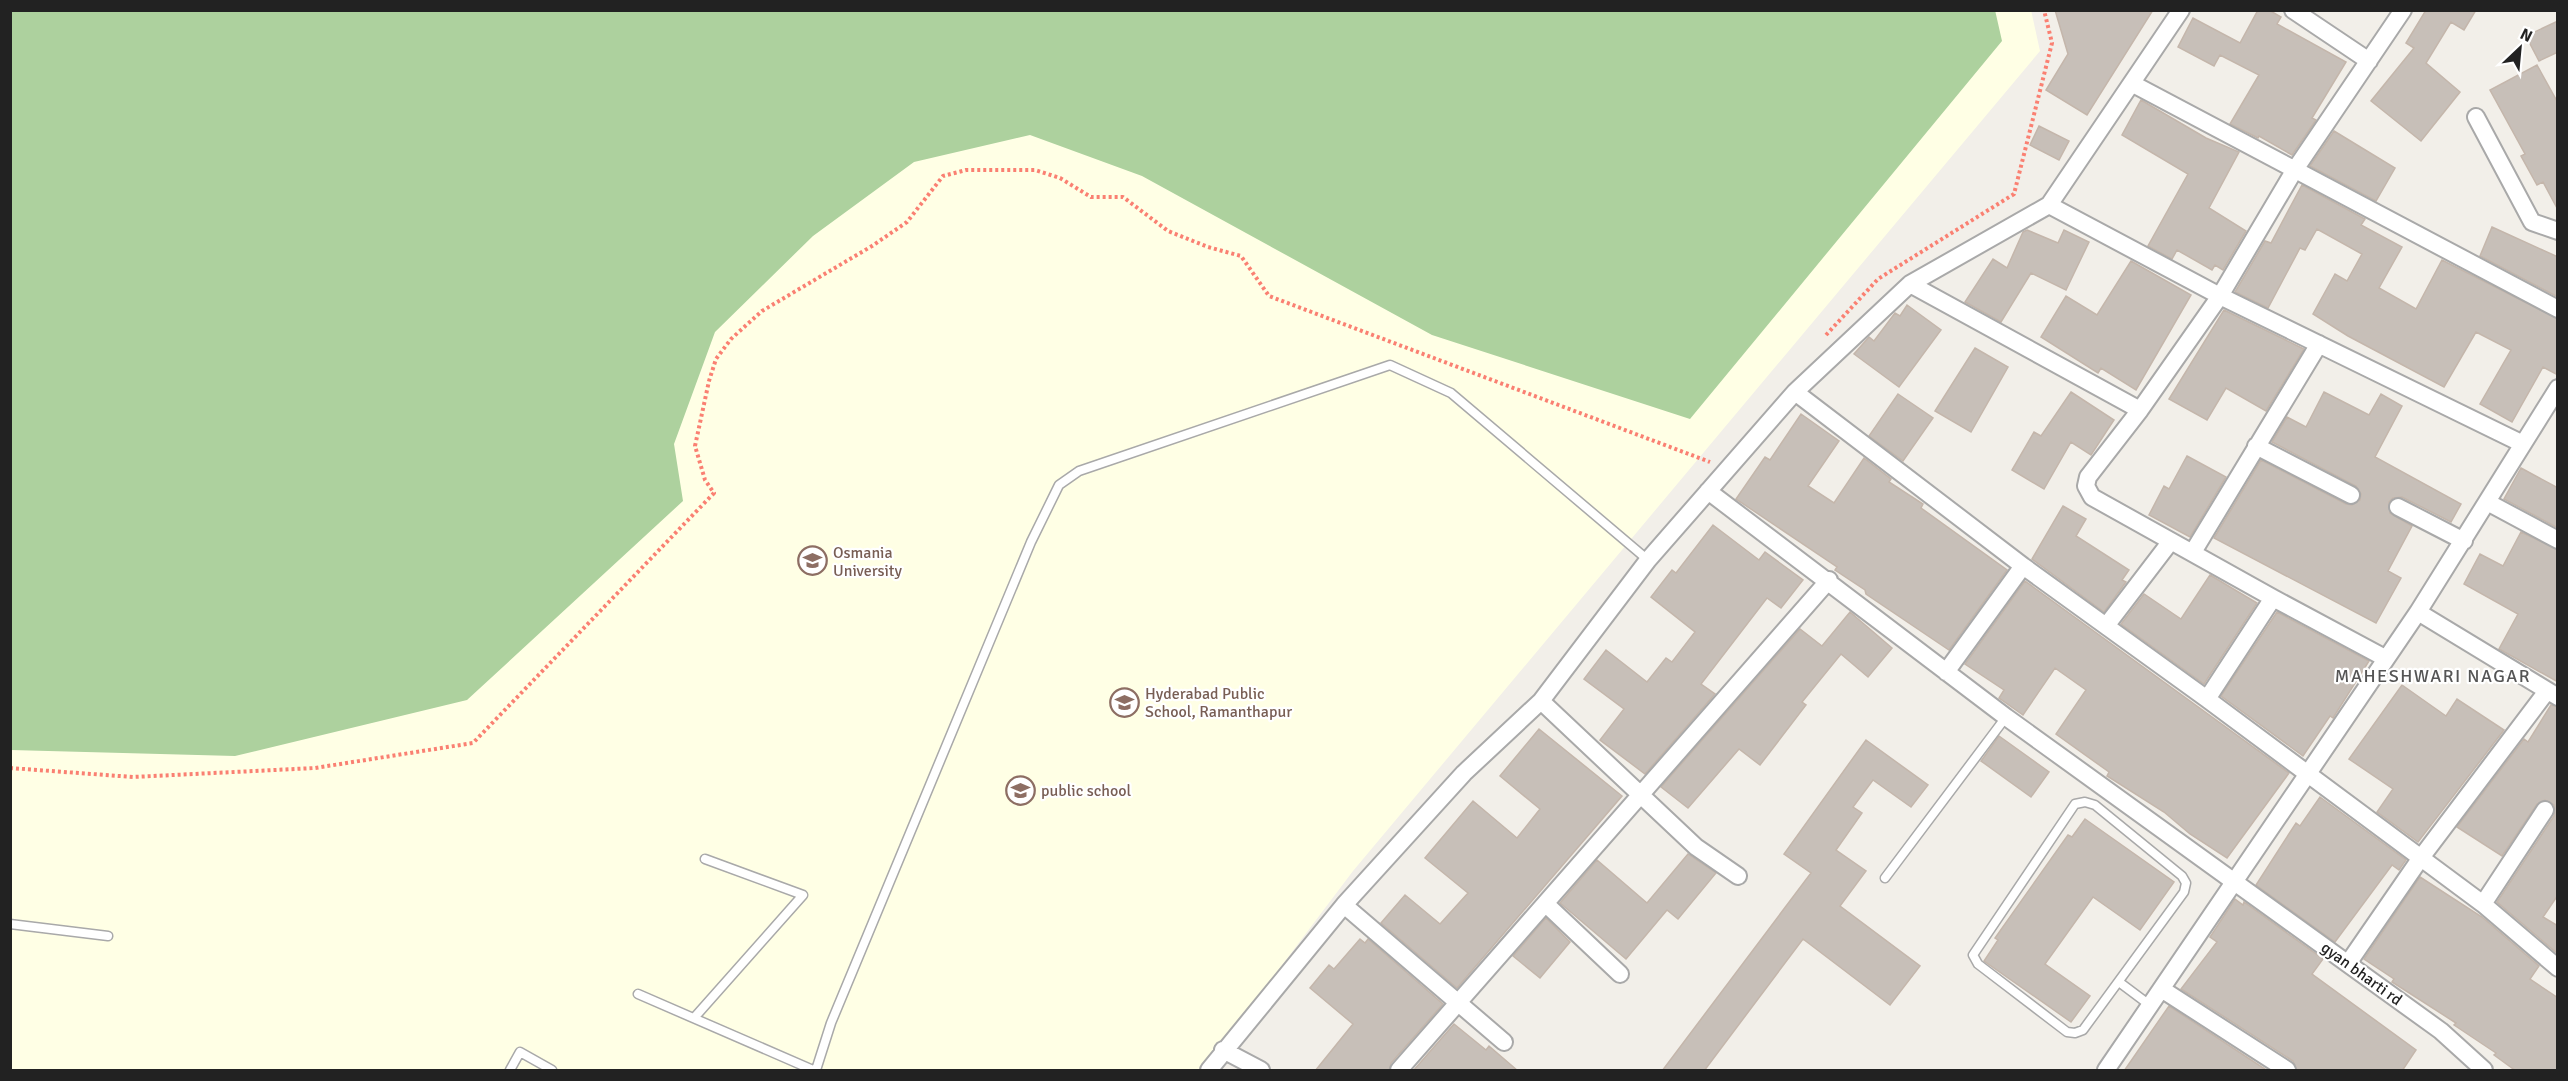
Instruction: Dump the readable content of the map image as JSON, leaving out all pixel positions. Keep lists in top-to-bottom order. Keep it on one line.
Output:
{"streets":{"street":["gyan bharti rd"]},"districts":["MAHESHWARI NAGAR"],"places":{"school or university":["Osmania University","Hyderabad Public School, Ramanthapur","public school"]},"north":"top right"}
